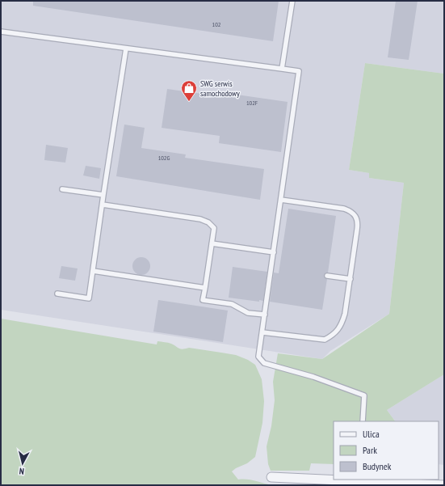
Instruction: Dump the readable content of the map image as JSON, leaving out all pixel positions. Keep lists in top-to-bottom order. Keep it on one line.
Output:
{"places":{"shop":["SWG serwis samochodowy"]},"house_numbers":["102","102F","102G"],"legend":["Ulica","Park","Budynek"],"north":"bottom"}
